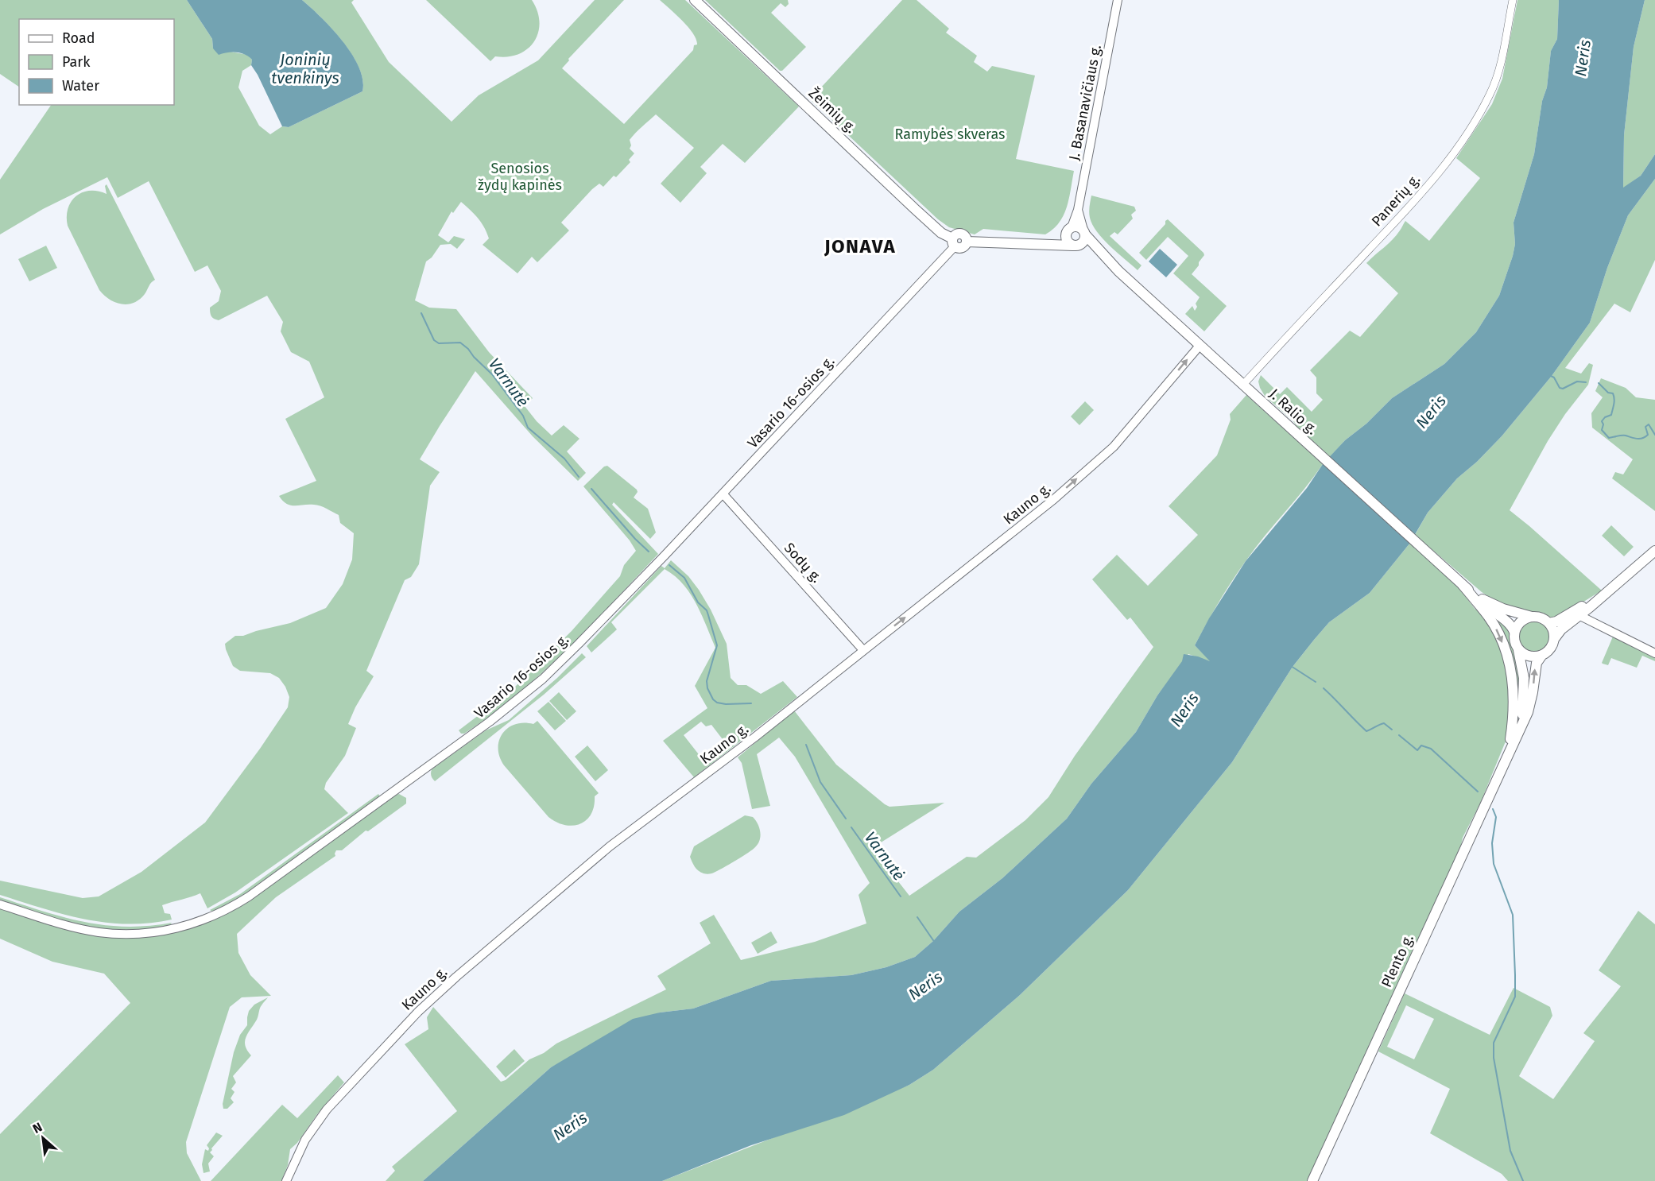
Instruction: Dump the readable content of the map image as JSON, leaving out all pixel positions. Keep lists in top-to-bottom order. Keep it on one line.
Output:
{"streets":{"main road":["J. Basanavičiaus g.","Žeimių g.","Vasario 16-osios g.","J. Ralio g.","Kauno g.","Sodų g.","Plento g."],"street":["Panerių g."]},"crossings":[["J. Basanavičiaus g.","J. Ralio g."],["Žeimių g.","Vasario 16-osios g."],["Panerių g.","J. Ralio g."],["Vasario 16-osios g.","Sodų g."],["J. Ralio g.","Kauno g."],["Kauno g.","Sodų g."]],"one_way":["Kauno g."],"districts":["JONAVA"],"water":["Neris","Joninių tvenkinys","Varnutė"],"parks":["Ramybės skveras","Senosios žydų kapinės"],"legend":["Road","Park","Water"],"north":"top left"}
